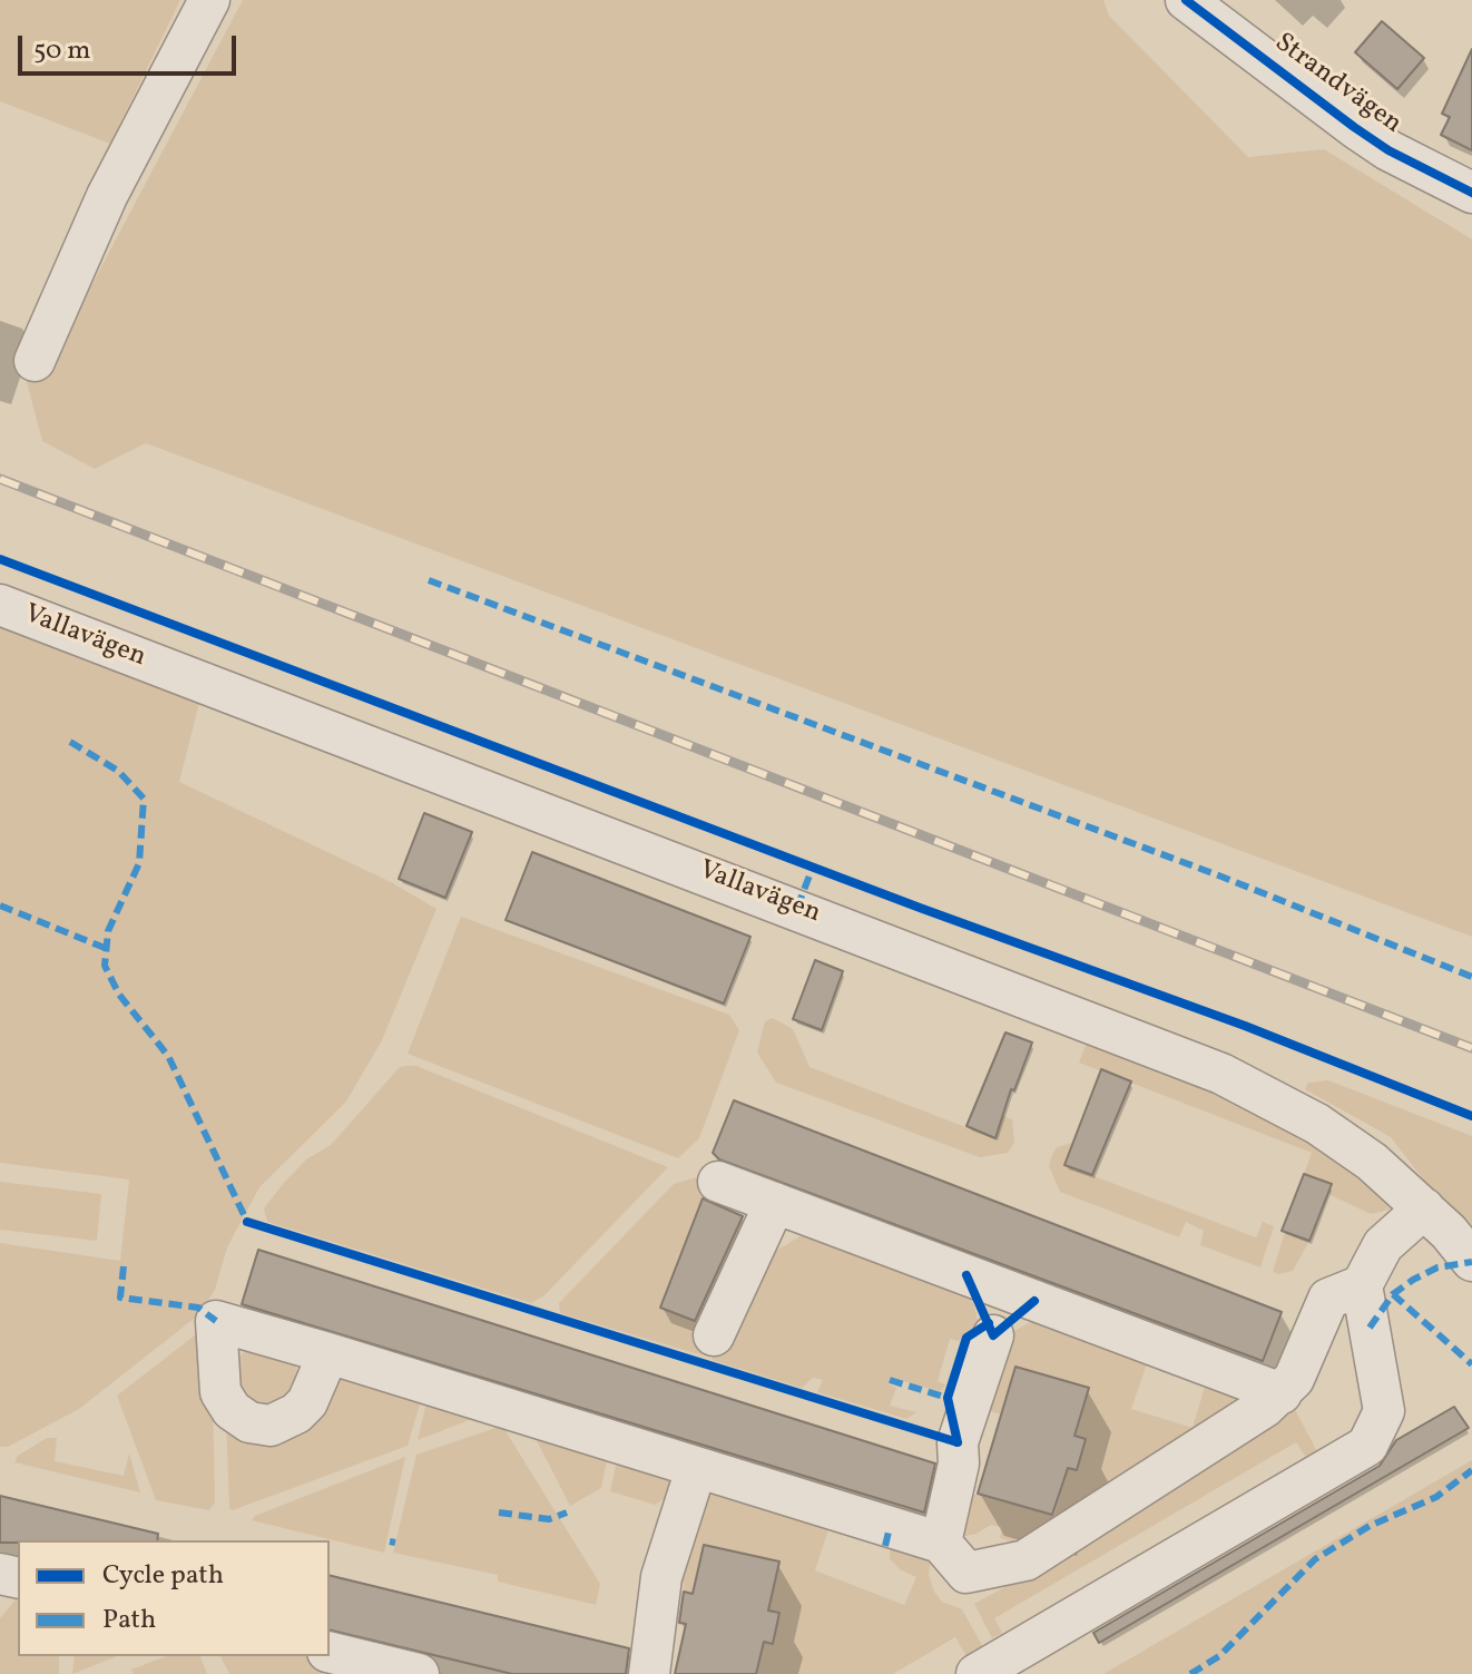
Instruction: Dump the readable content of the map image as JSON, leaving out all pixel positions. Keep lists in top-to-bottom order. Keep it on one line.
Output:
{"streets":{"street":["Strandvägen","Vallavägen"]},"legend":["Cycle path","Path"],"scale_bar":"50 m"}
